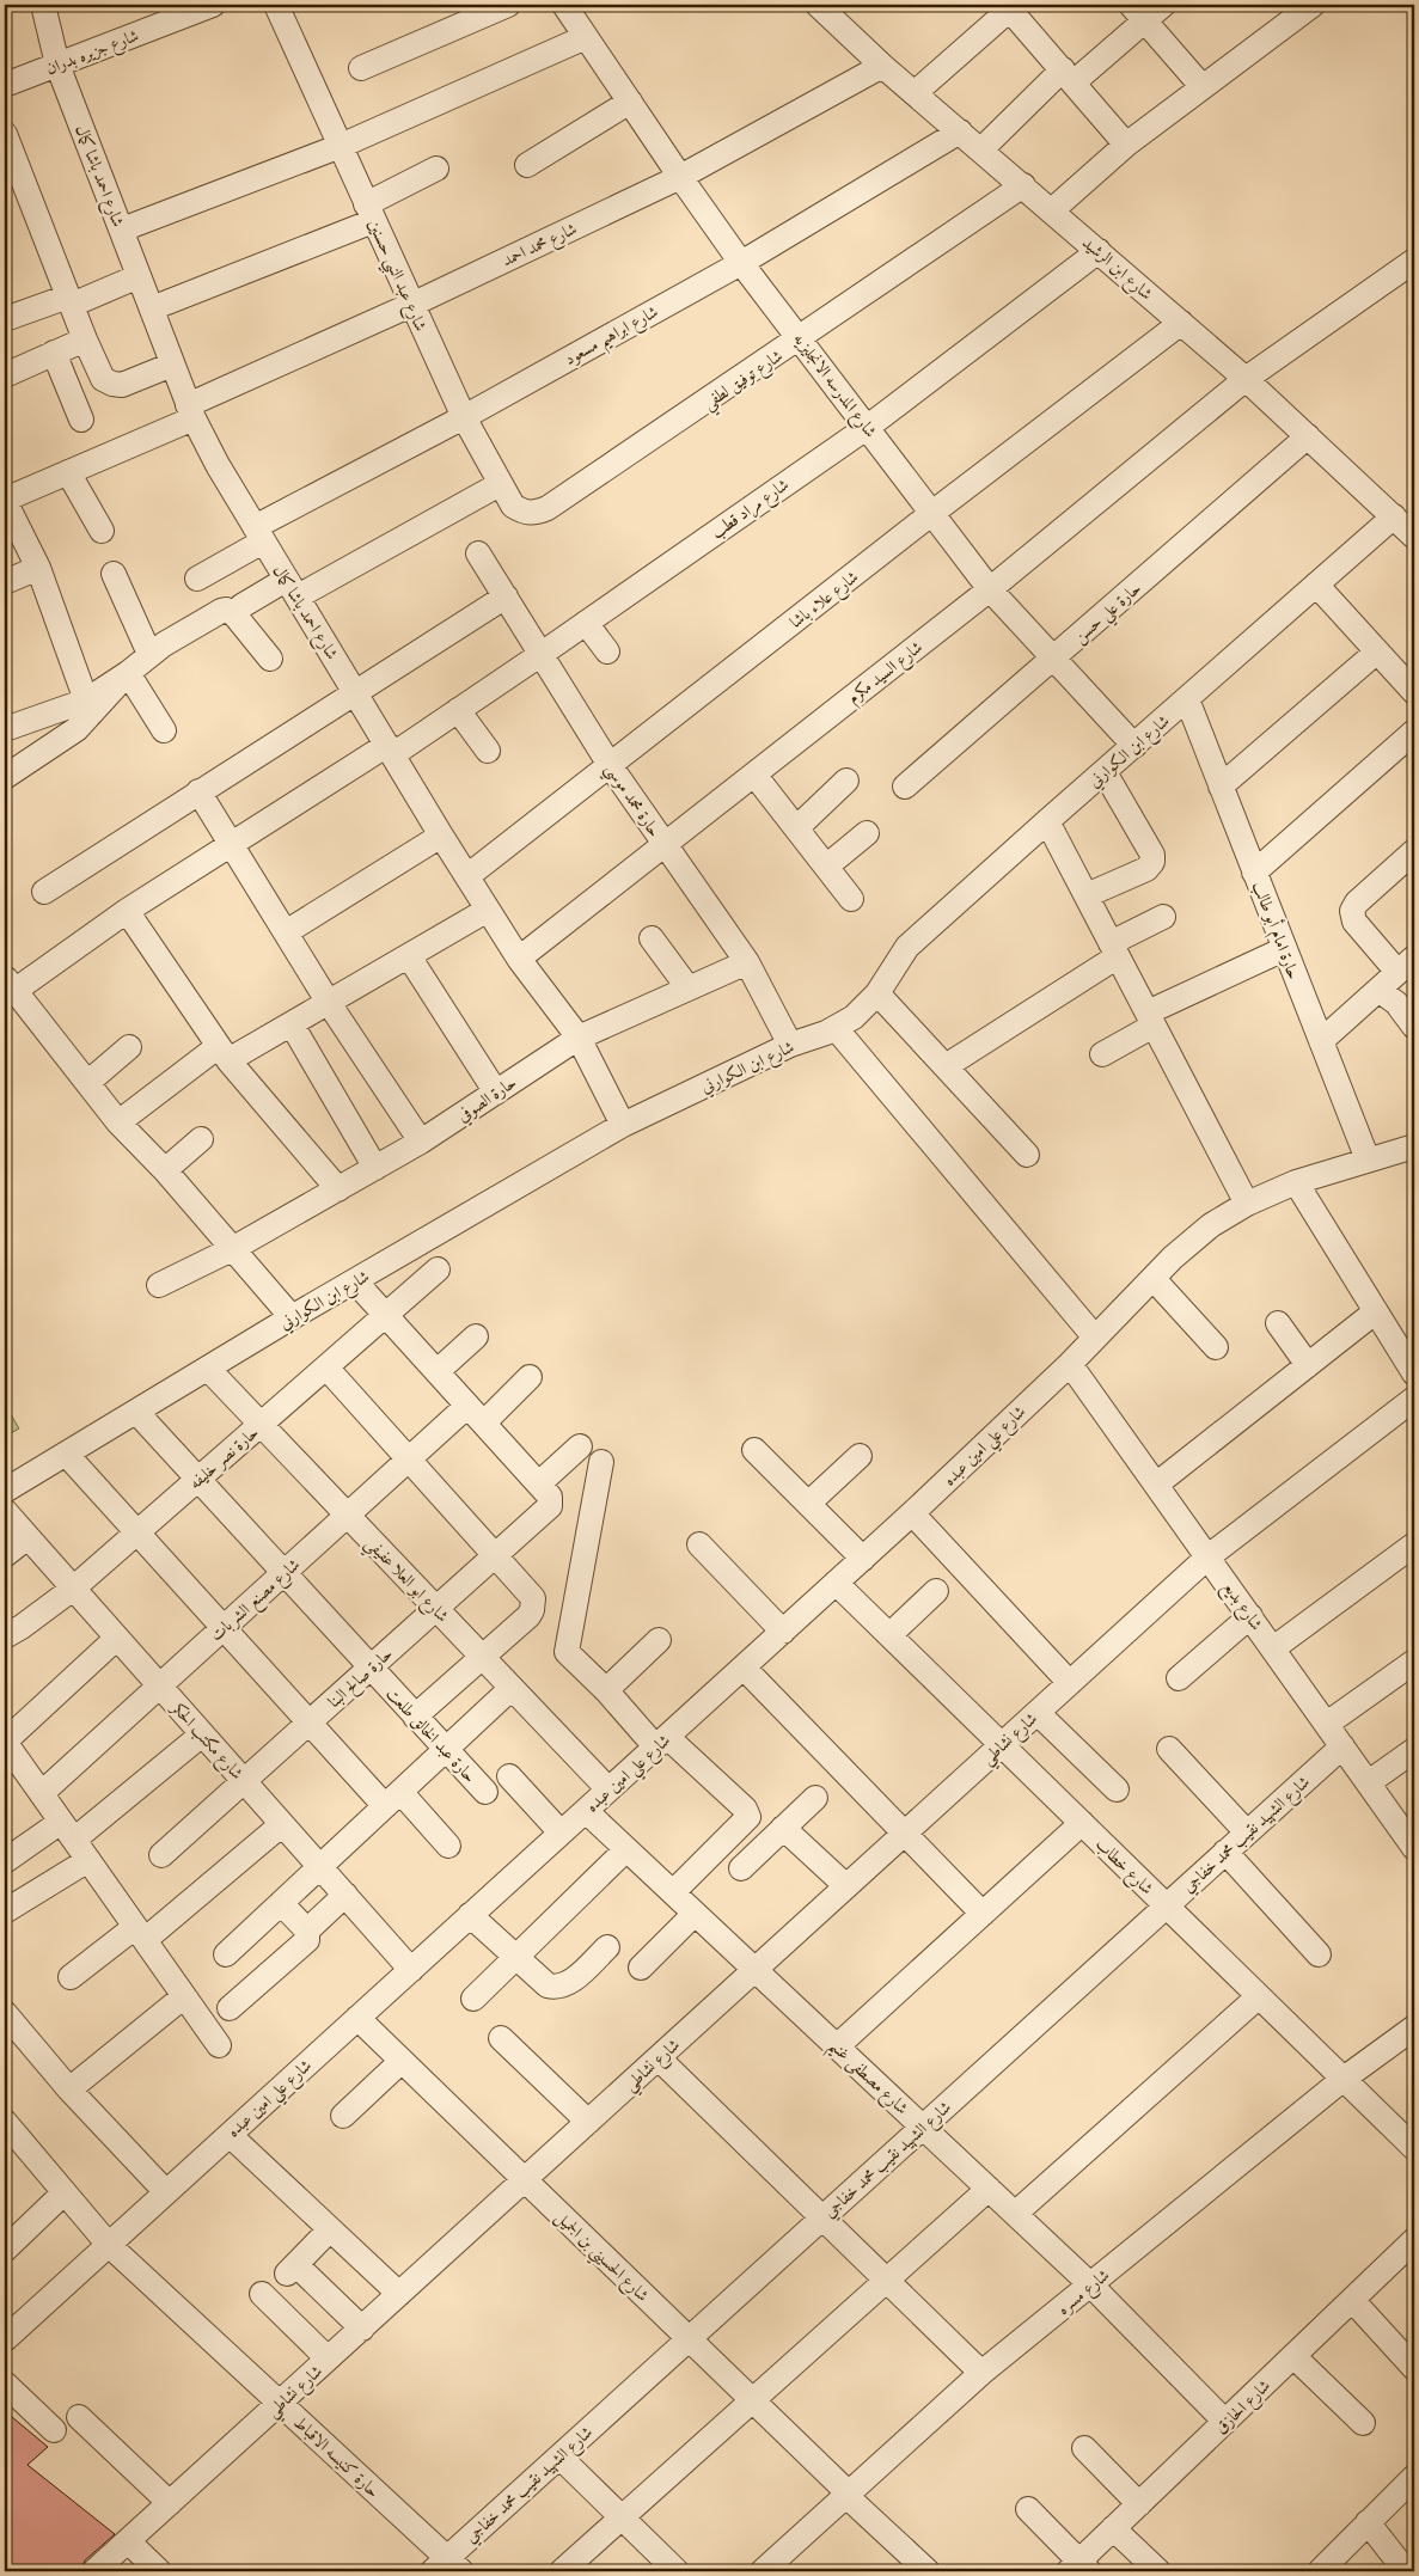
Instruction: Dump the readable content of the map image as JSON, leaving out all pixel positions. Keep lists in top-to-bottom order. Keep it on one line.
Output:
{"streets":{"street":["شارع جزيره بدران","شارع احمد باشا كمال","شارع محمد احمد","شارع ابن الرشيد","شارع عبد النبي حسنين","شارع ابراهيم مسعود","شارع توفيق لطفي","شارع المدرسه الانجليزيه","شارع مراد قطب","شارع علاء باشا","حارة علي حسن","شارع السيد مكرم","شارع ابن الكوارني","حارة محمد موسي","حارة امام أبو طالب","حارة الصوفي","شارع علي امين عبده","حارة نصر خليفه","شارع ابو العلا عفيفي","شارع مصنع الشربات","شارع بديع","حارة صالح البنا","حارة عبد الخالق طلعت","شارع نشاطي","شارع مكتب الحكر","شارع الشهيد نقيب محمد خفاجي","شارع خطاب","شارع مصطفى غنيم","شارع الحسيني بن الجميل","شارع مسره","شارع الحازق","حارة كنيسه الاقباط"]},"crossings":[["شارع جزيره بدران","شارع احمد باشا كمال"],["شارع احمد باشا كمال","شارع محمد احمد"],["شارع احمد باشا كمال","شارع ابراهيم مسعود"],["شارع احمد باشا كمال","شارع مراد قطب"],["شارع احمد باشا كمال","شارع علاء باشا"],["شارع احمد باشا كمال","شارع السيد مكرم"],["شارع احمد باشا كمال","شارع ابن الكوارني"],["شارع احمد باشا كمال","حارة الصوفي"],["شارع محمد احمد","شارع ابن الرشيد"],["شارع محمد احمد","شارع عبد النبي حسنين"],["شارع محمد احمد","شارع المدرسه الانجليزيه"],["شارع ابن الرشيد","شارع ابراهيم مسعود"],["شارع ابن الرشيد","شارع توفيق لطفي"],["شارع ابن الرشيد","شارع مراد قطب"],["شارع ابن الرشيد","شارع علاء باشا"],["شارع ابن الرشيد","حارة علي حسن"],["شارع ابن الرشيد","شارع السيد مكرم"],["شارع ابن الرشيد","شارع ابن الكوارني"],["شارع عبد النبي حسنين","شارع ابراهيم مسعود"],["شارع عبد النبي حسنين","شارع توفيق لطفي"],["شارع ابراهيم مسعود","شارع المدرسه الانجليزيه"],["شارع توفيق لطفي","شارع المدرسه الانجليزيه"],["شارع المدرسه الانجليزيه","شارع مراد قطب"],["شارع المدرسه الانجليزيه","شارع علاء باشا"],["شارع المدرسه الانجليزيه","حارة علي حسن"],["شارع المدرسه الانجليزيه","شارع السيد مكرم"],["شارع المدرسه الانجليزيه","شارع ابن الكوارني"],["شارع مراد قطب","حارة محمد موسي"],["شارع علاء باشا","حارة محمد موسي"],["شارع السيد مكرم","حارة محمد موسي"],["شارع ابن الكوارني","حارة محمد موسي"],["شارع ابن الكوارني","حارة امام أبو طالب"],["شارع ابن الكوارني","شارع ابو العلا عفيفي"],["شارع ابن الكوارني","حارة عبد الخالق طلعت"],["حارة محمد موسي","حارة الصوفي"],["حارة امام أبو طالب","شارع علي امين عبده"],["شارع علي امين عبده","شارع ابو العلا عفيفي"],["شارع علي امين عبده","شارع بديع"],["شارع علي امين عبده","شارع مكتب الحكر"],["شارع علي امين عبده","شارع خطاب"],["شارع علي امين عبده","شارع مصطفى غنيم"],["شارع علي امين عبده","شارع الحسيني بن الجميل"],["شارع علي امين عبده","حارة كنيسه الاقباط"],["حارة نصر خليفه","شارع ابو العلا عفيفي"],["حارة نصر خليفه","حارة عبد الخالق طلعت"],["حارة نصر خليفه","شارع مكتب الحكر"],["شارع ابو العلا عفيفي","شارع مصنع الشربات"],["شارع ابو العلا عفيفي","حارة صالح البنا"],["شارع مصنع الشربات","حارة عبد الخالق طلعت"],["شارع مصنع الشربات","شارع مكتب الحكر"],["شارع بديع","شارع نشاطي"],["شارع بديع","شارع الشهيد نقيب محمد خفاجي"],["حارة صالح البنا","حارة عبد الخالق طلعت"],["حارة صالح البنا","شارع مكتب الحكر"],["شارع نشاطي","شارع خطاب"],["شارع نشاطي","شارع مصطفى غنيم"],["شارع نشاطي","شارع الحسيني بن الجميل"],["شارع نشاطي","حارة كنيسه الاقباط"],["شارع الشهيد نقيب محمد خفاجي","شارع خطاب"],["شارع الشهيد نقيب محمد خفاجي","شارع مصطفى غنيم"],["شارع الشهيد نقيب محمد خفاجي","شارع الحسيني بن الجميل"],["شارع الشهيد نقيب محمد خفاجي","حارة كنيسه الاقباط"],["شارع خطاب","شارع مسره"],["شارع مصطفى غنيم","شارع مسره"],["شارع مصطفى غنيم","شارع الحازق"],["شارع الحسيني بن الجميل","شارع مسره"]]}
